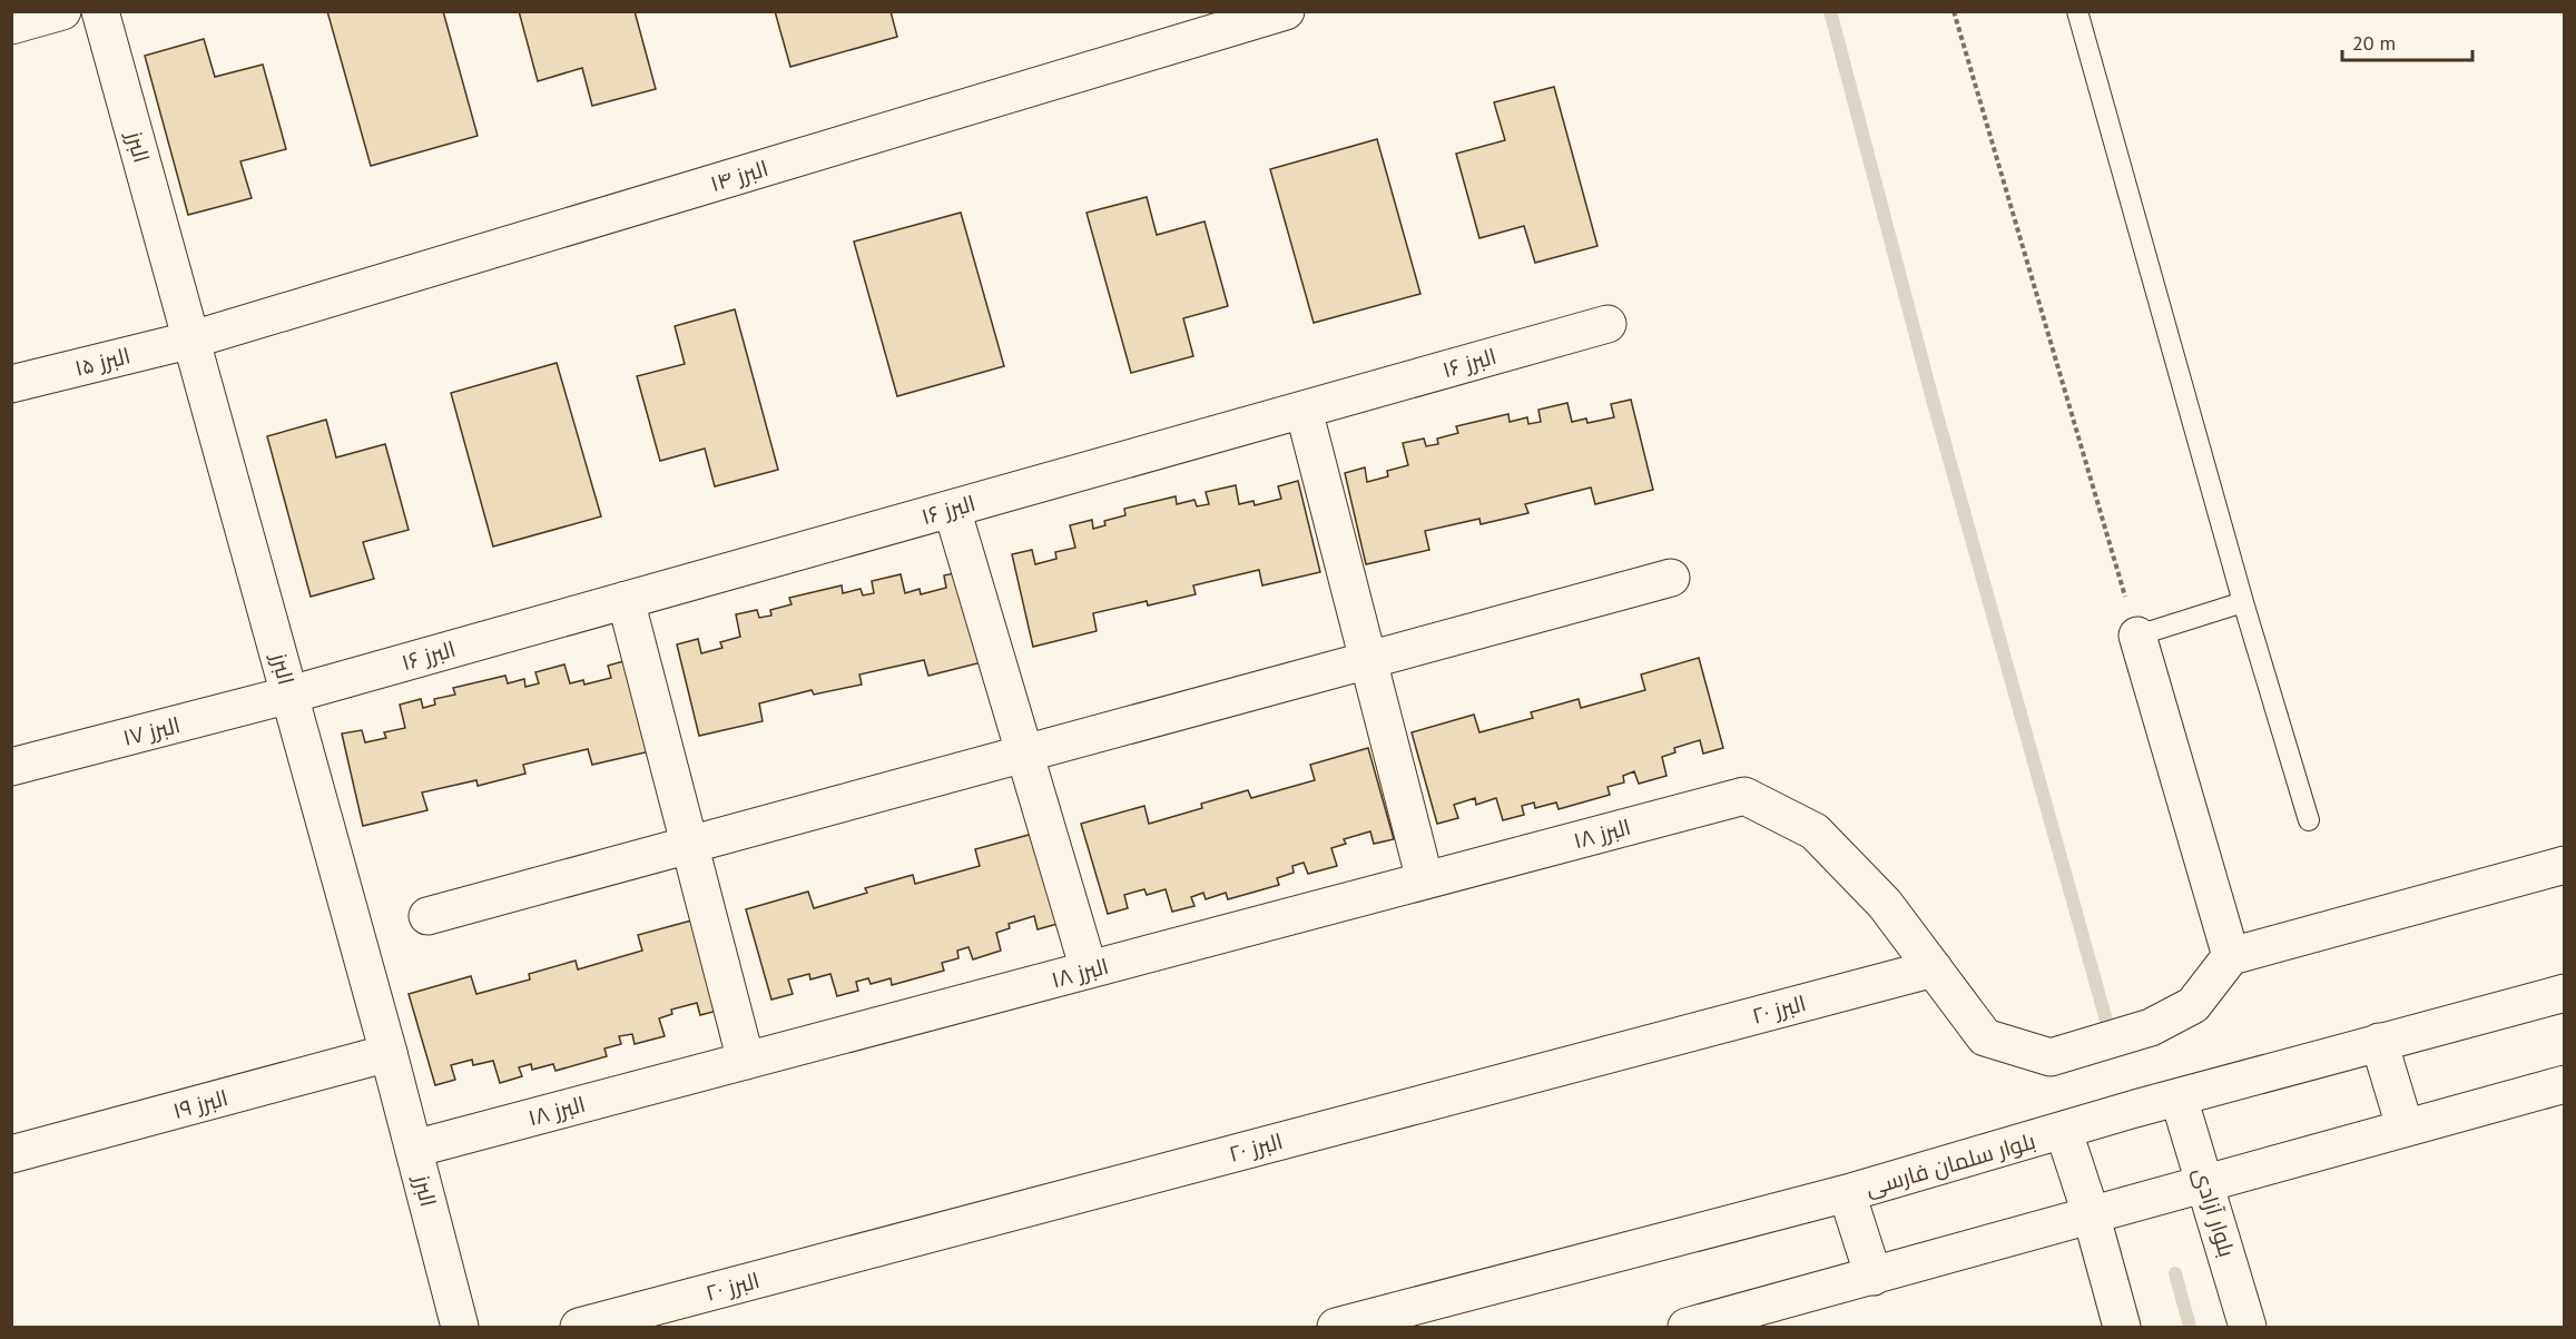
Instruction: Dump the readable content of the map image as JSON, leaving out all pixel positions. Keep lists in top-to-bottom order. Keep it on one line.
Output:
{"streets":{"street":["البرز","البرز ۱۴","البرز ۱۵","البرز ۱۶","البرز ۱۷","البرز ۱۸","البرز ۲۰","البرز ۱۹","بلوار سلمان فارسی","بلوار آزادی"]},"crossings":[["البرز","البرز ۱۴"],["البرز","البرز ۱۵"],["البرز","البرز ۱۶"],["البرز","البرز ۱۷"],["البرز","البرز ۱۸"],["البرز","البرز ۱۹"],["البرز ۱۴","البرز ۱۵"],["البرز ۱۶","البرز ۱۷"],["البرز ۱۸","البرز ۲۰"],["بلوار سلمان فارسی","بلوار آزادی"]],"scale_bar":"20 m"}
